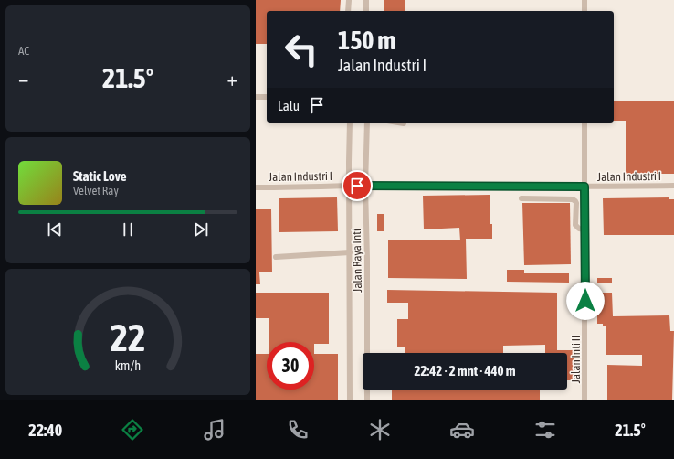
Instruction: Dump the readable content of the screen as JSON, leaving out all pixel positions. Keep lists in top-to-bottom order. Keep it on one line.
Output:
{"streets":{"street":["Jalan Industri I","Jalan Raya Inti","Jalan Inti II"]},"crossings":[["Jalan Industri I","Jalan Raya Inti"],["Jalan Industri I","Jalan Inti II"]],"page":{"tile":"AC","turn":["150 m","Jalan Industri I"],"heat":["−","21.5°","+"],"then":"Lalu","song":["Static Love","Velvet Ray"],"limit":"30","trip":"22:42 · 2 mnt · 440 m","tabs":["22:40","21.5°"],"gauge":["22","km/h"]}}
